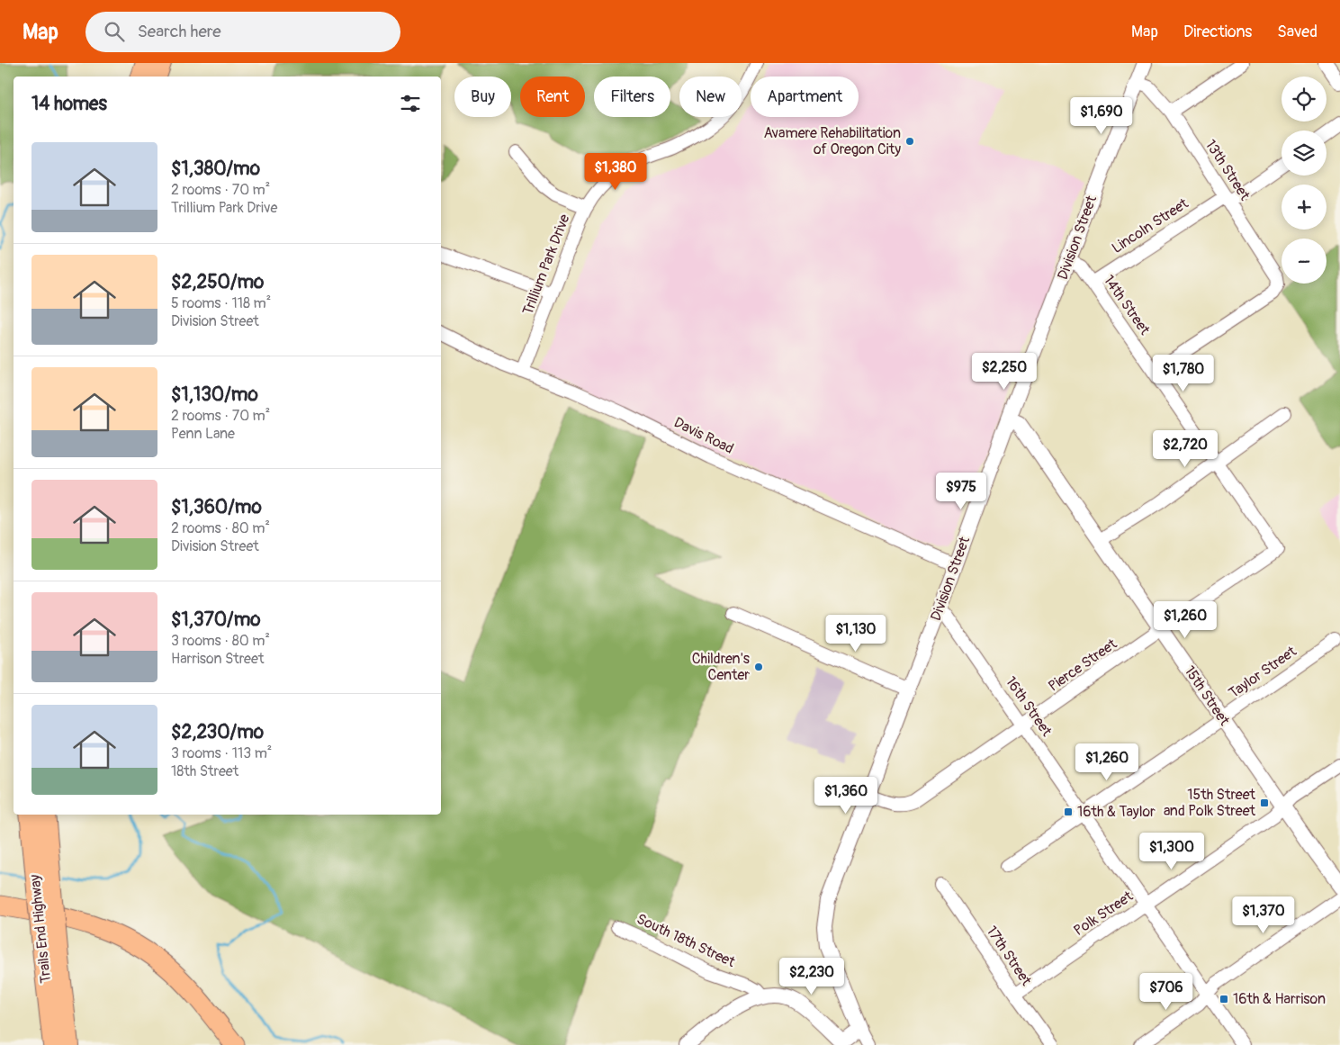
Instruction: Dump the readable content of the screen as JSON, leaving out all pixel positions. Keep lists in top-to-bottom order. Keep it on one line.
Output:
{"streets":{"highway":["Trails End Highway"],"street":["13th Street","Lincoln Street","Division Street","Trillium Park Drive","14th Street","Davis Road","Pierce Street","Taylor Street","15th Street","16th Street","Polk Street","South 18th Street","17th Street"]},"crossings":[["13th Street","Lincoln Street"],["13th Street","Division Street"],["13th Street","14th Street"],["Lincoln Street","14th Street"],["Division Street","14th Street"],["Division Street","Davis Road"],["Division Street","Pierce Street"],["Division Street","15th Street"],["Division Street","16th Street"],["Trillium Park Drive","Davis Road"],["14th Street","Pierce Street"],["Pierce Street","15th Street"],["Pierce Street","16th Street"],["Taylor Street","15th Street"],["Taylor Street","16th Street"],["15th Street","Polk Street"],["16th Street","Polk Street"],["Polk Street","17th Street"]],"places":{"other":["Avamere Rehabilitation of Oregon City","Children's Center"],"transit":["15th Street and Polk Street","16th & Taylor","16th & Harrison"]},"page":{"header":"Map","search":"Search here","nav":["Map","Directions","Saved"],"map_buttons":["+","−"],"chip":["Buy","Rent","Filters","New","Apartment"],"heading":"14 homes","price":["$1,690","$1,380","$2,250","$1,780","$2,720","$975","$1,260","$1,130","$1,260","$1,360","$1,300","$1,370","$2,230","$706"],"list":[{"name":"$1,380/mo","note":"2 rooms · 70 m² · Trillium Park Drive"},{"name":"$2,250/mo","note":"5 rooms · 118 m² · Division Street"},{"name":"$1,130/mo","note":"2 rooms · 70 m² · Penn Lane"},{"name":"$1,360/mo","note":"2 rooms · 80 m² · Division Street"},{"name":"$1,370/mo","note":"3 rooms · 80 m² · Harrison Street"},{"name":"$2,230/mo","note":"3 rooms · 113 m² · 18th Street"}]}}
